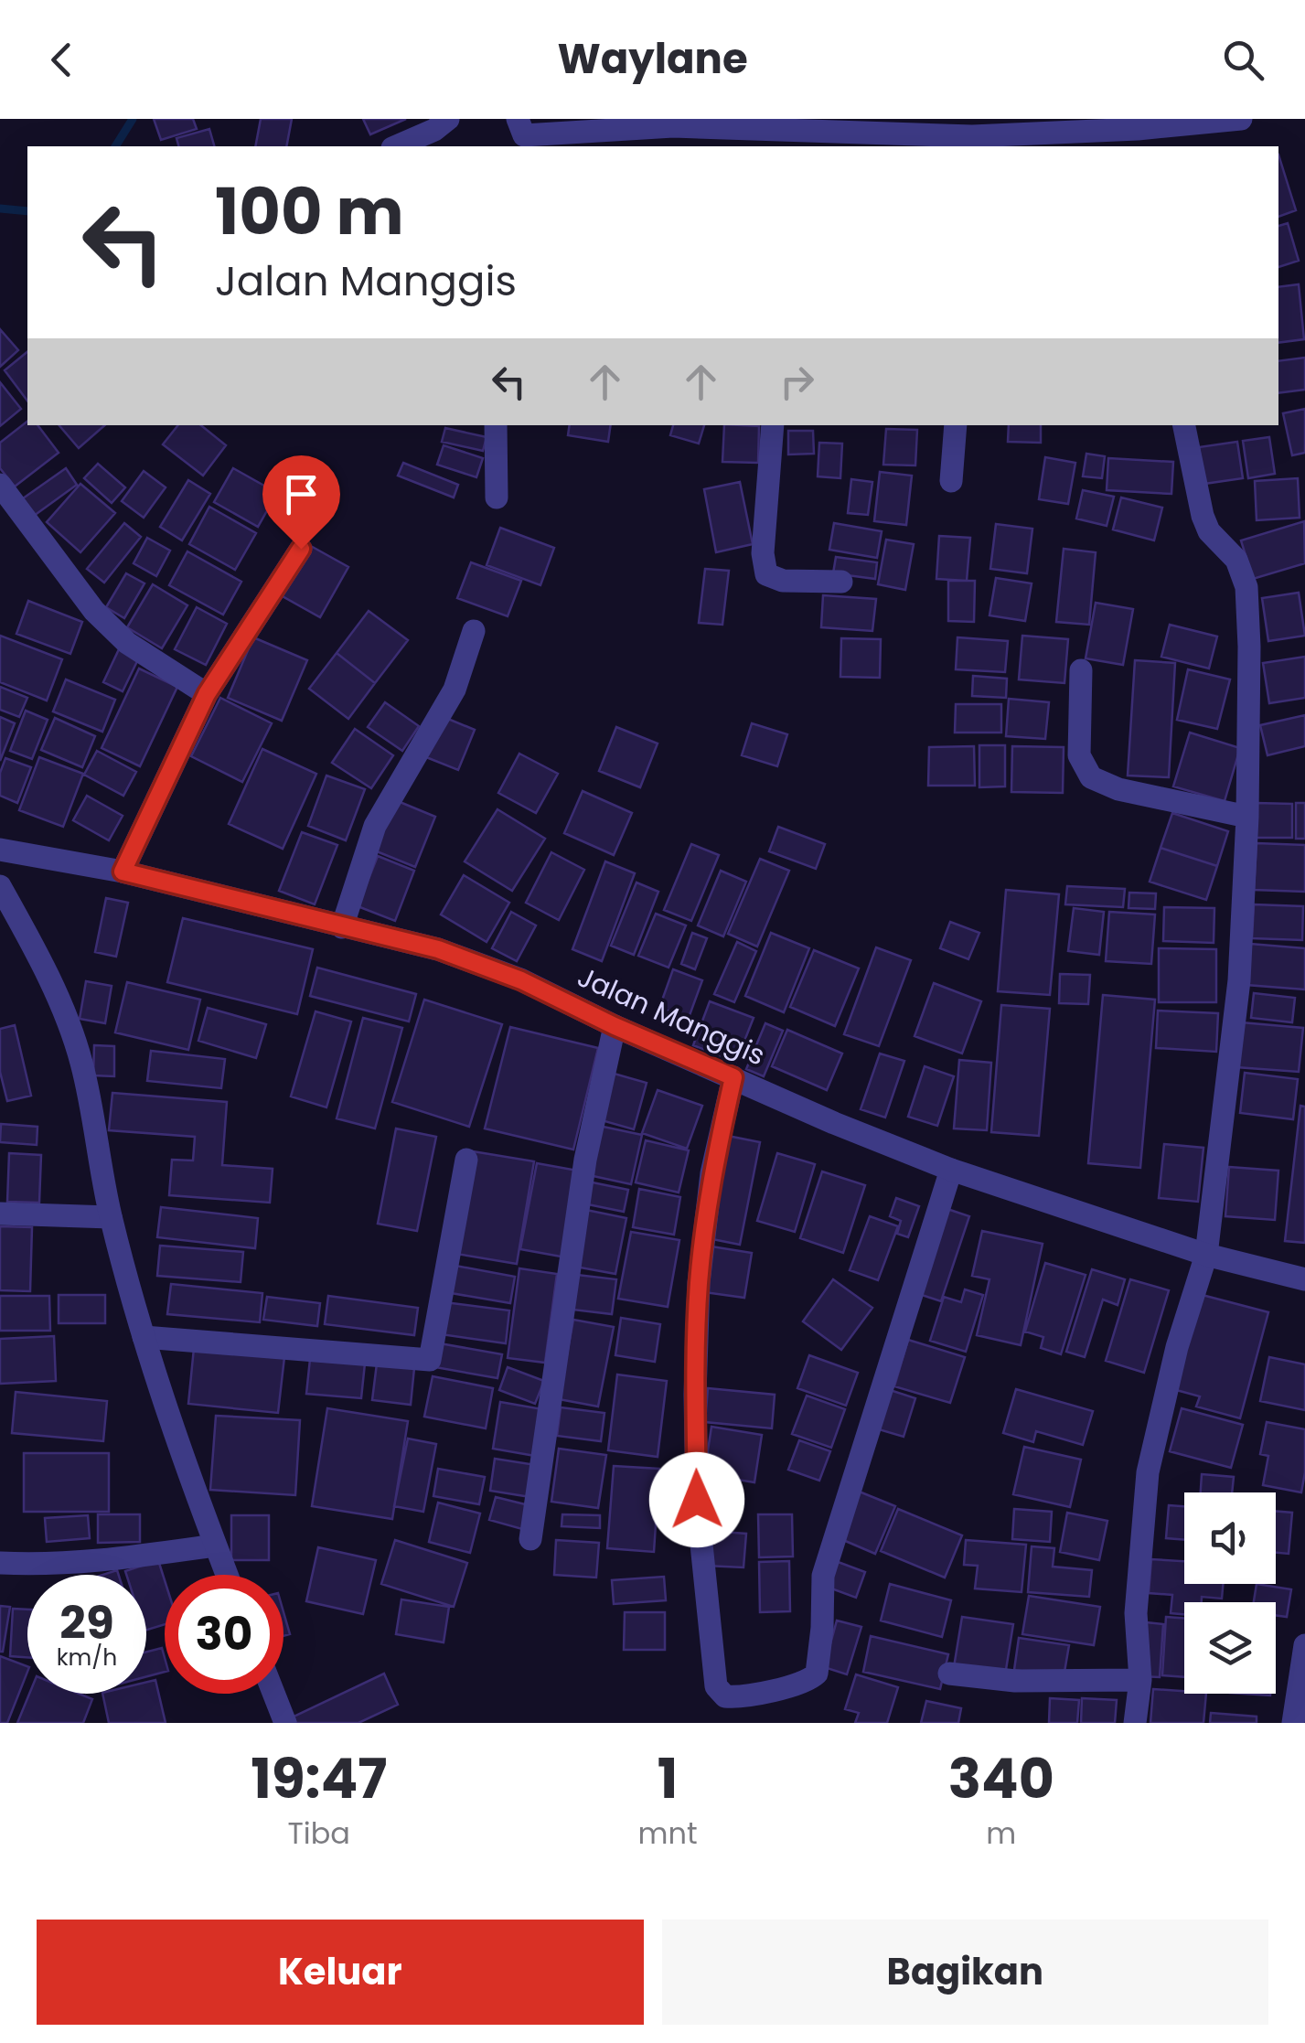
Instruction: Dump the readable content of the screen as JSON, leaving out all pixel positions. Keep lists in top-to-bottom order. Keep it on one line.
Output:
{"streets":{"street":["Jalan Manggis"]},"page":{"header":"Waylane","turn":["100 m","Jalan Manggis"],"speed":"29 km/h","limit":"30","eta":["19:47","Tiba","1","mnt","340","m"],"buttons":["Keluar","Bagikan"]}}
